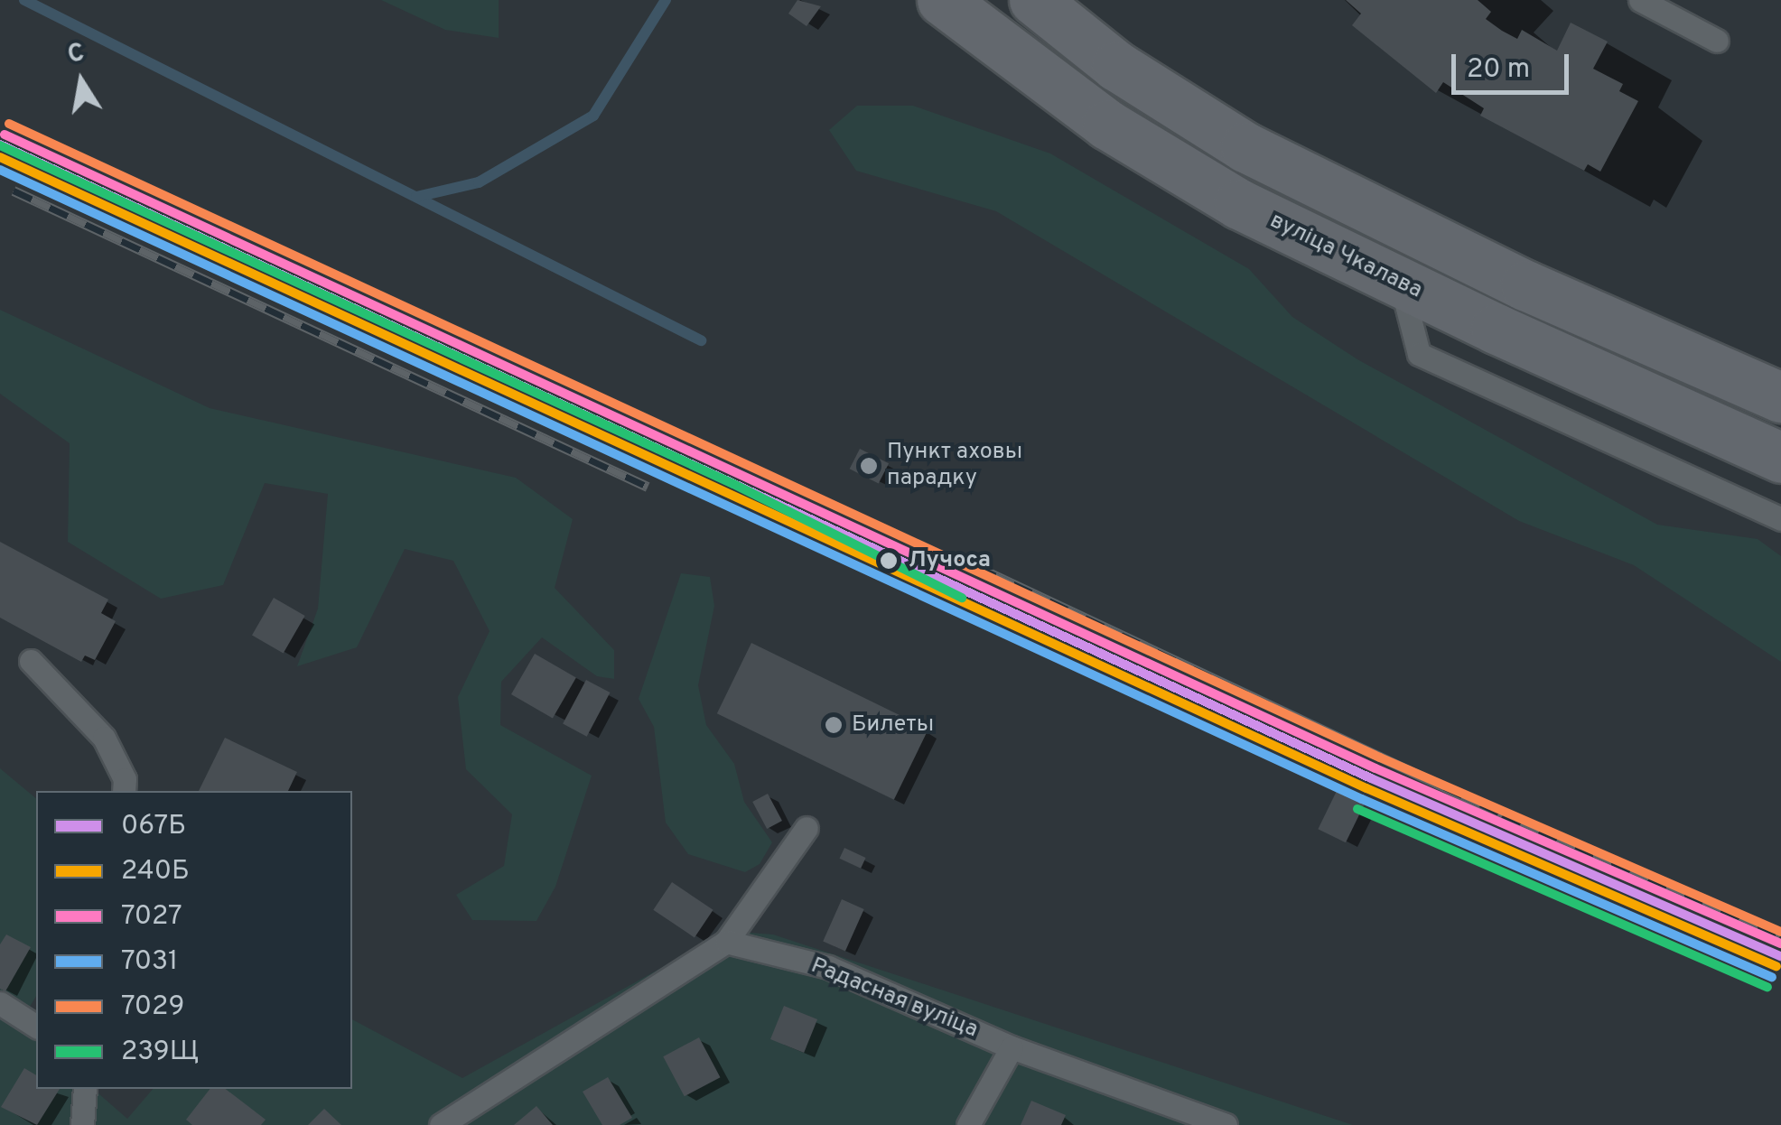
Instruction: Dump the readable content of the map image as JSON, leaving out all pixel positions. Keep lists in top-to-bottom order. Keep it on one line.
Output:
{"streets":{"main road":["вуліца Чкалава"],"lane":["Радасная вуліца"]},"places":["Пункт аховы парадку","Лучоса","Билеты"],"lines":["transit line 7029","transit line 7027","transit line 067Б","transit line 239Щ","transit line 240Б","transit line 7031"],"legend":["067Б","240Б","7027","7031","7029","239Щ"],"scale_bar":"20 m","north":"top"}
